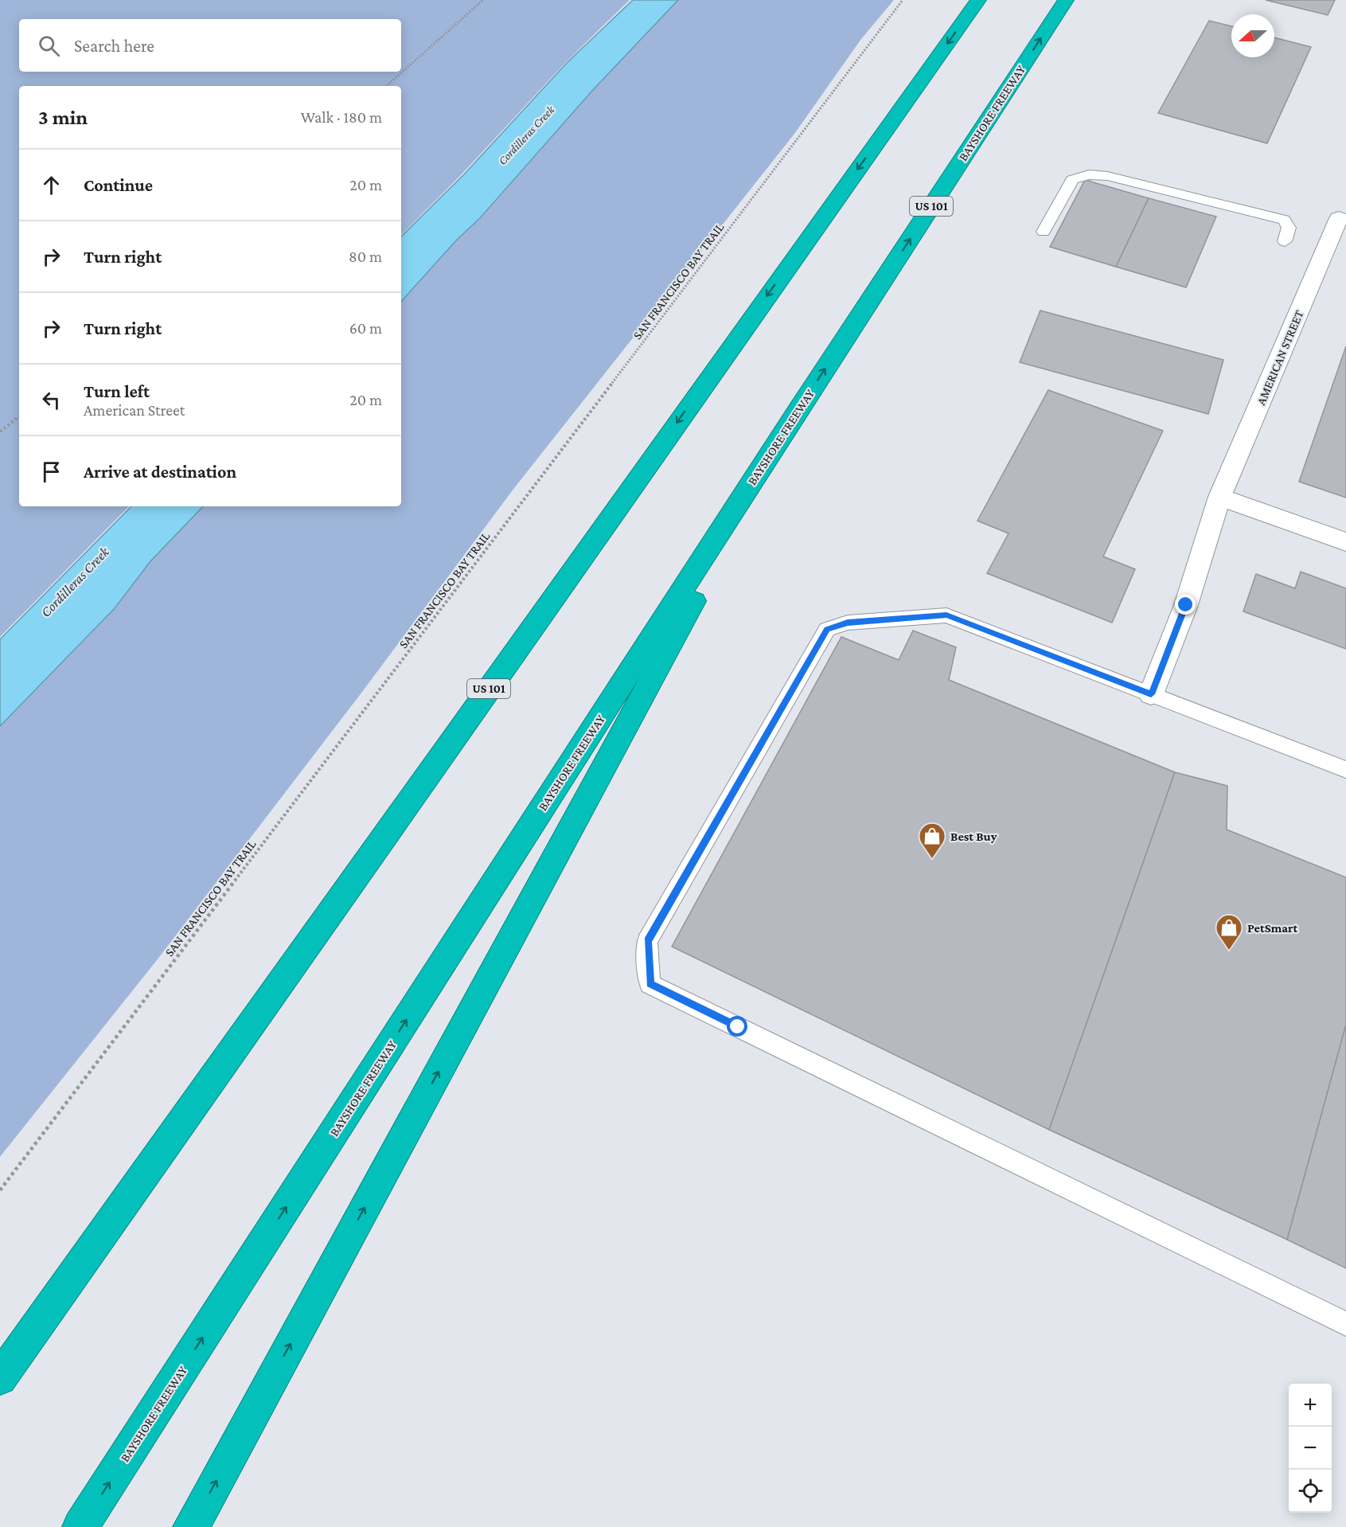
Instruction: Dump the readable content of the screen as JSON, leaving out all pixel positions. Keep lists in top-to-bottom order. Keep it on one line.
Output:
{"streets":{"highway":["BAYSHORE FREEWAY","US 101"],"street":["AMERICAN STREET"],"path":["SAN FRANCISCO BAY TRAIL"]},"water":["Cordilleras Creek"],"places":{"shop":["Best Buy","PetSmart"]},"north":"left","page":{"search":"Search here","heading":["3 min","Walk · 180 m"],"list":[["Continue","20 m"],["Turn right","80 m"],["Turn right","60 m"],["Turn left","American Street","20 m"],"Arrive at destination"],"map_buttons":["+","−"]}}
